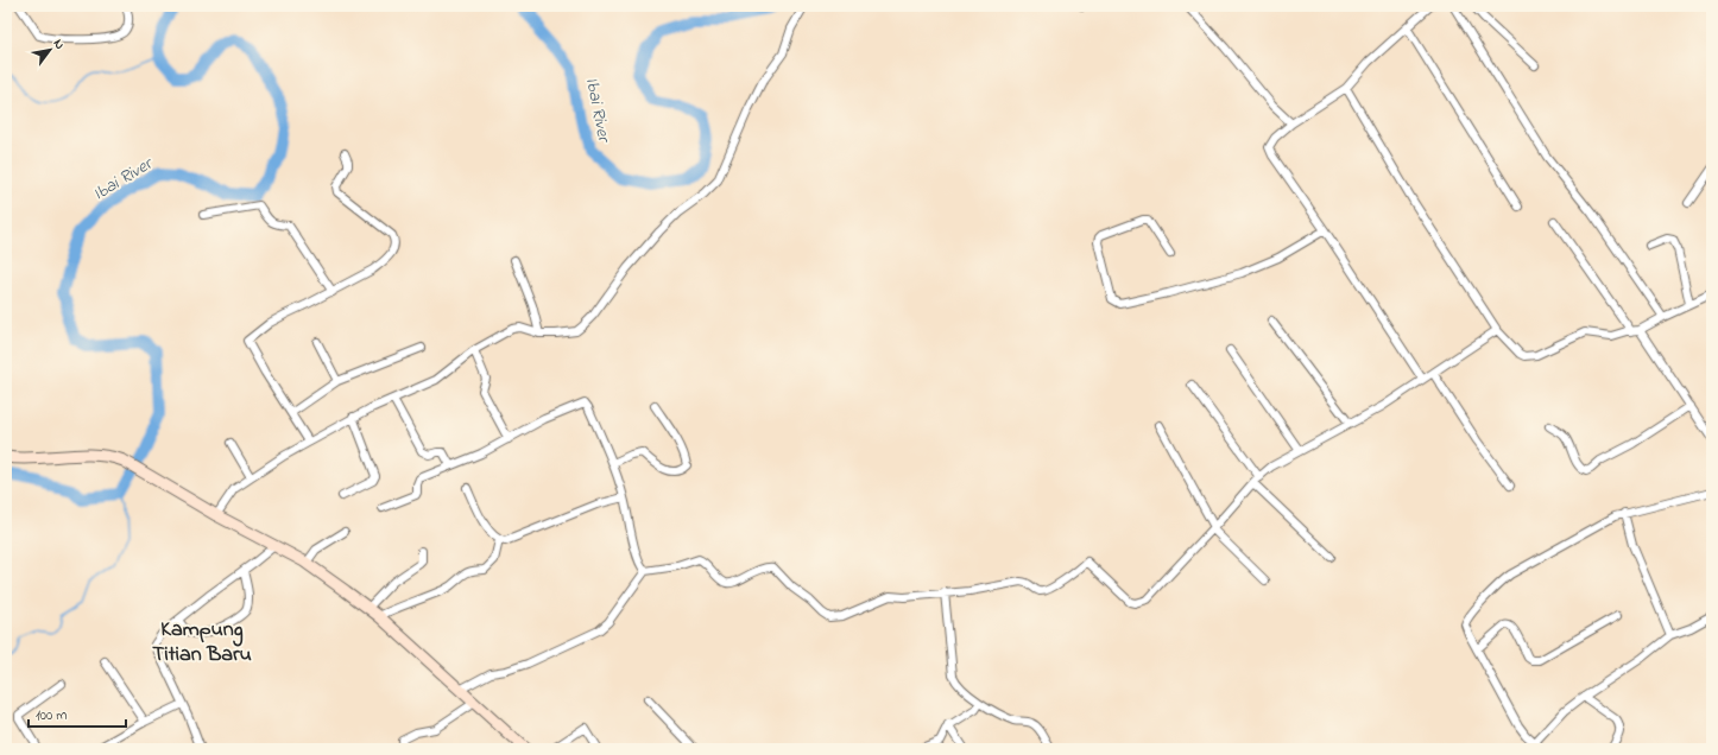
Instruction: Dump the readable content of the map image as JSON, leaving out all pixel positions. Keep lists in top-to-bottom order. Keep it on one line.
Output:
{"districts":["Kampung Titian Baru"],"water":["Ibai River"],"scale_bar":"100 m","north":"top right"}
